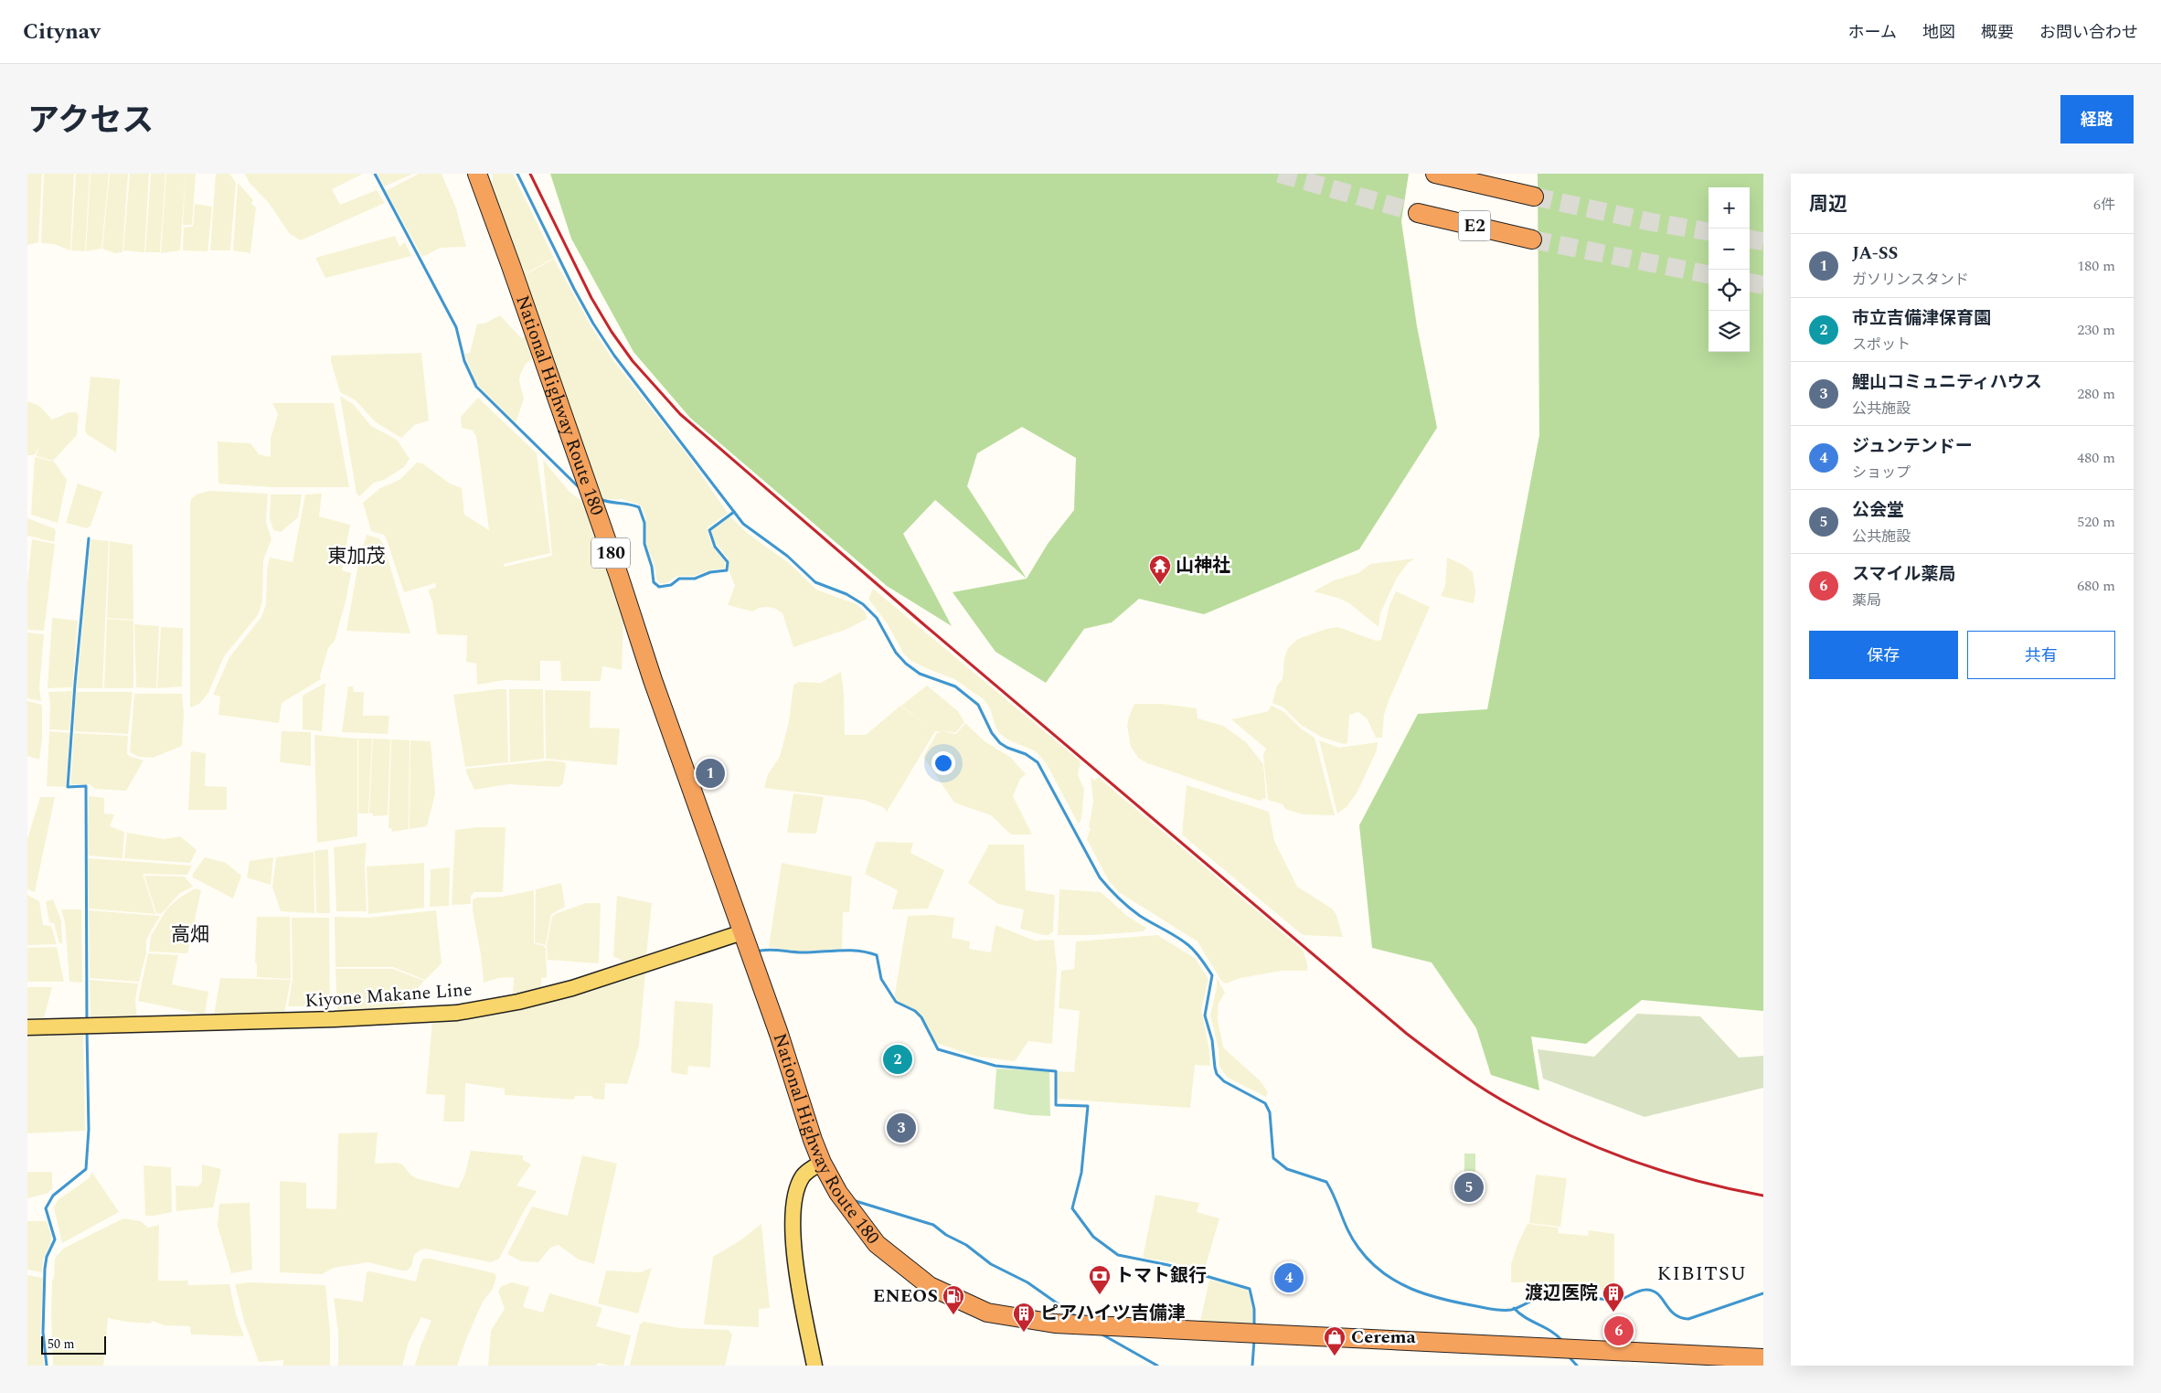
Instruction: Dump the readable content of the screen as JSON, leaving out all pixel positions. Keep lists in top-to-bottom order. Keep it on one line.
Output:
{"streets":{"highway":["E2","National Highway Route 180","180"],"main road":["Kiyone Makane Line"]},"crossings":[["National Highway Route 180","Kiyone Makane Line"]],"districts":["東加茂","高畑","KIBITSU"],"places":{"temple":["山神社"],"bank":["トマト銀行"],"building":["渡辺医院","ピアハイツ吉備津"],"fuel station":["ENEOS"],"shop":["Cerema"]},"scale_bar":"50 m","page":{"header":"Citynav","nav":["ホーム","地図","概要","お問い合わせ"],"title":"アクセス","buttons":["経路",["保存","共有"]],"heading":["周辺","6件"],"map_buttons":["+","−"],"list":[{"mark":"1","name":"JA-SS","note":"ガソリンスタンド","value":"180 m"},{"mark":"2","name":"市立吉備津保育園","note":"スポット","value":"230 m"},{"mark":"3","name":"鯉山コミュニティハウス","note":"公共施設","value":"280 m"},{"mark":"4","name":"ジュンテンドー","note":"ショップ","value":"480 m"},{"mark":"5","name":"公会堂","note":"公共施設","value":"520 m"},{"mark":"6","name":"スマイル薬局","note":"薬局","value":"680 m"}],"pins":["1","2","3","5","4","6"],"scale":"50 m"}}
